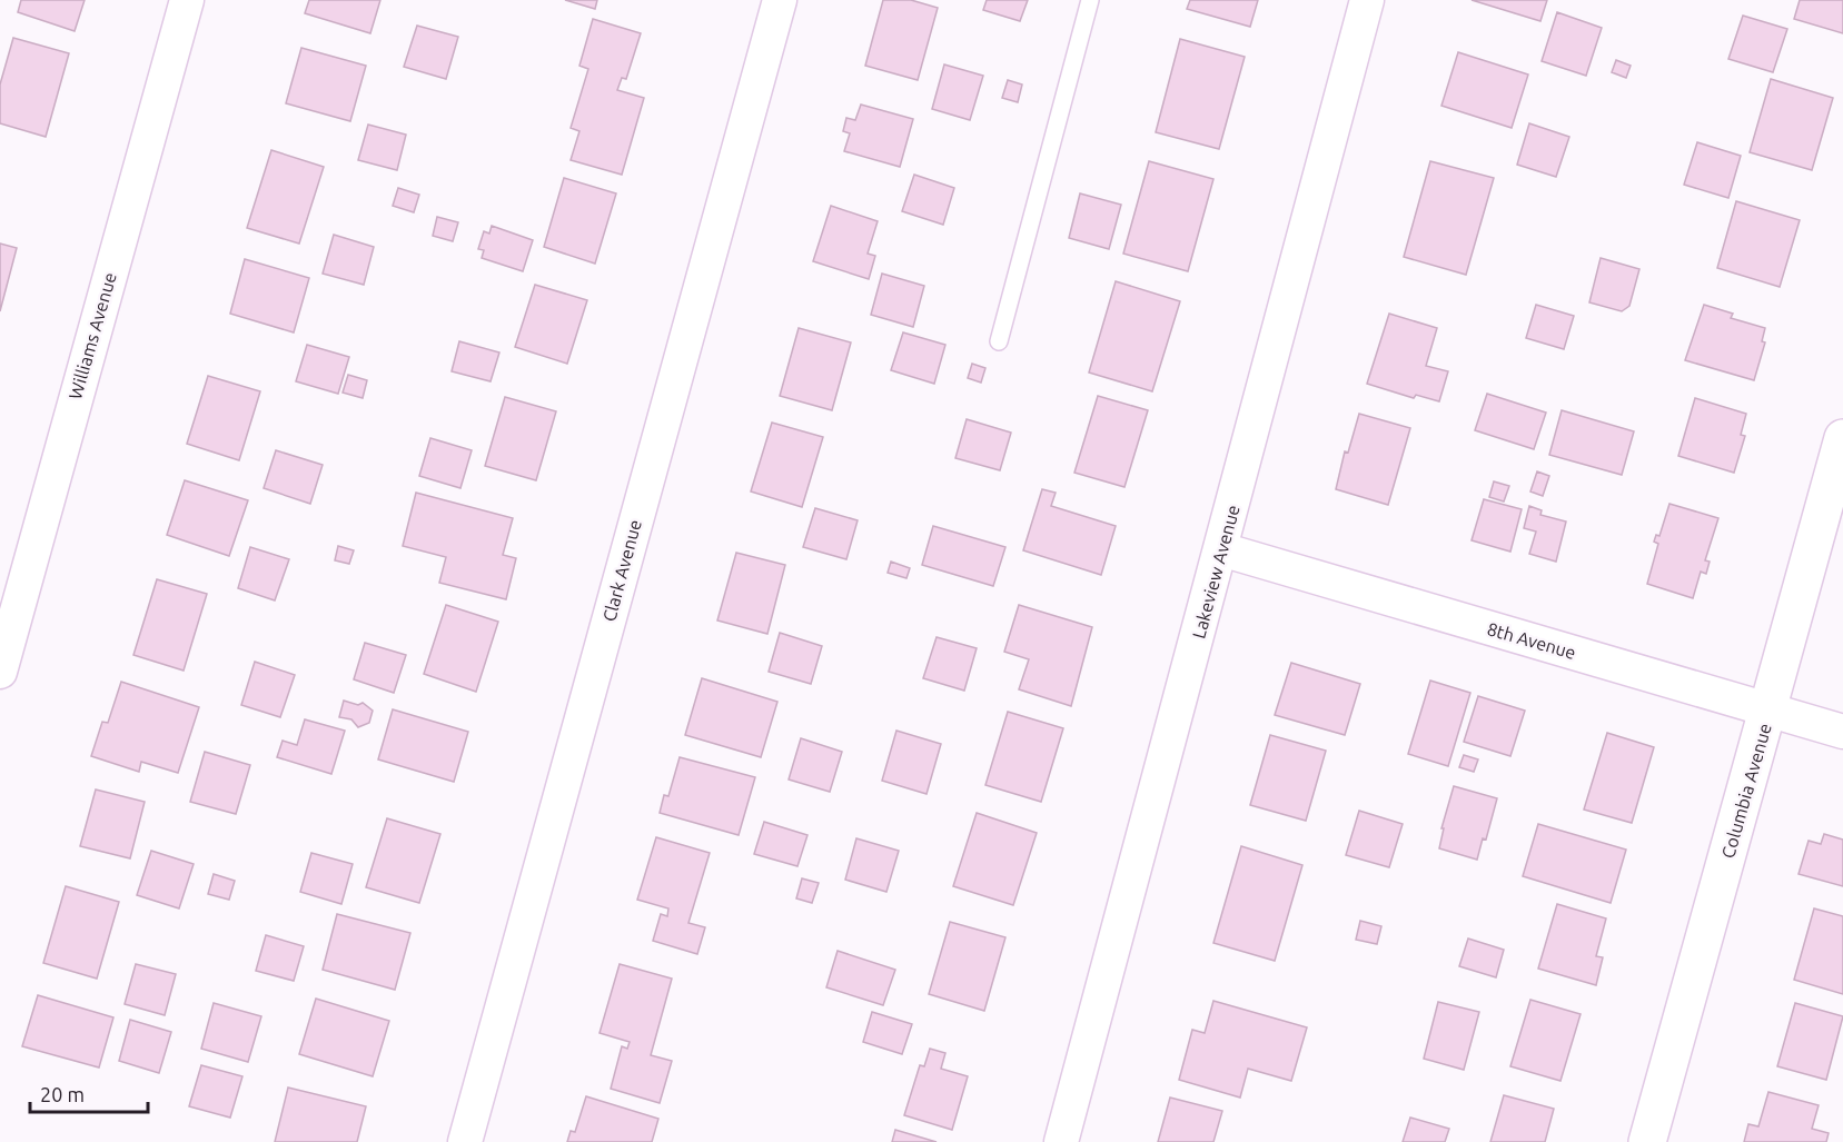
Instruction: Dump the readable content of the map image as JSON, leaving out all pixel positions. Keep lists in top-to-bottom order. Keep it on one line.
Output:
{"streets":{"street":["Williams Avenue","Clark Avenue","Lakeview Avenue","8th Avenue","Columbia Avenue"]},"crossings":[["Lakeview Avenue","8th Avenue"],["8th Avenue","Columbia Avenue"]],"scale_bar":"20 m"}
